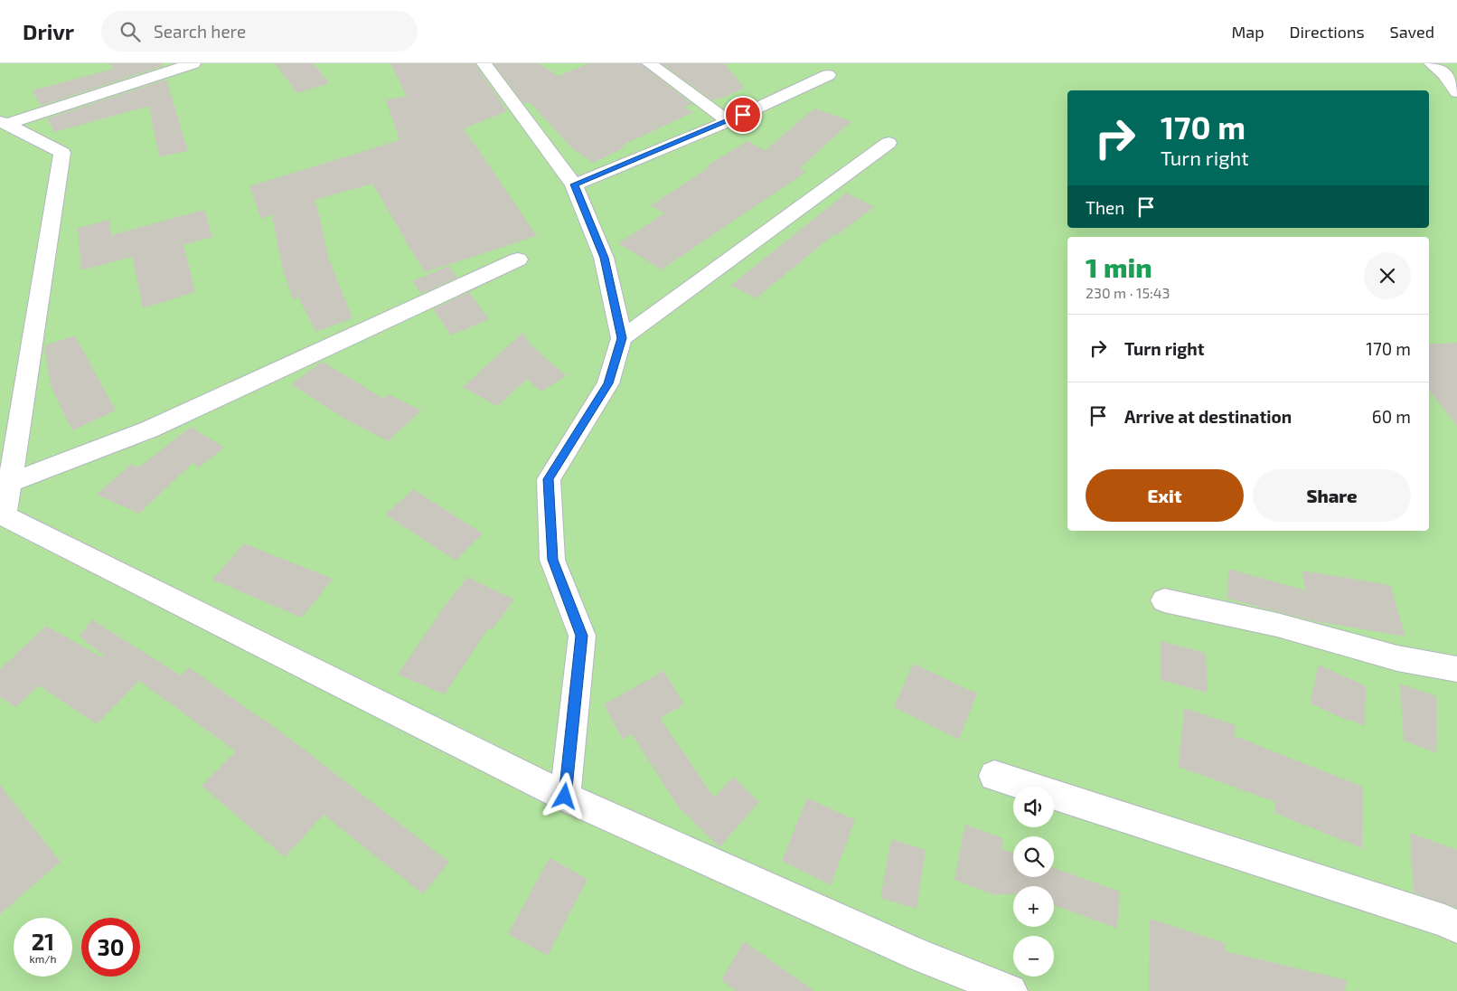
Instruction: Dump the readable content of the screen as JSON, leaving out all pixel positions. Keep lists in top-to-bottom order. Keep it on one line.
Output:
{"page":{"header":"Drivr","search":"Search here","nav":["Map","Directions","Saved"],"turn":["170 m","Turn right"],"then":"Then","heading":["1 min","230 m · 15:43"],"list":[{"name":"Turn right","value":"170 m"},{"name":"Arrive at destination","value":"60 m"}],"buttons":["Exit","Share"],"map_buttons":["+","−"],"speed":"21 km/h","limit":"30"}}
